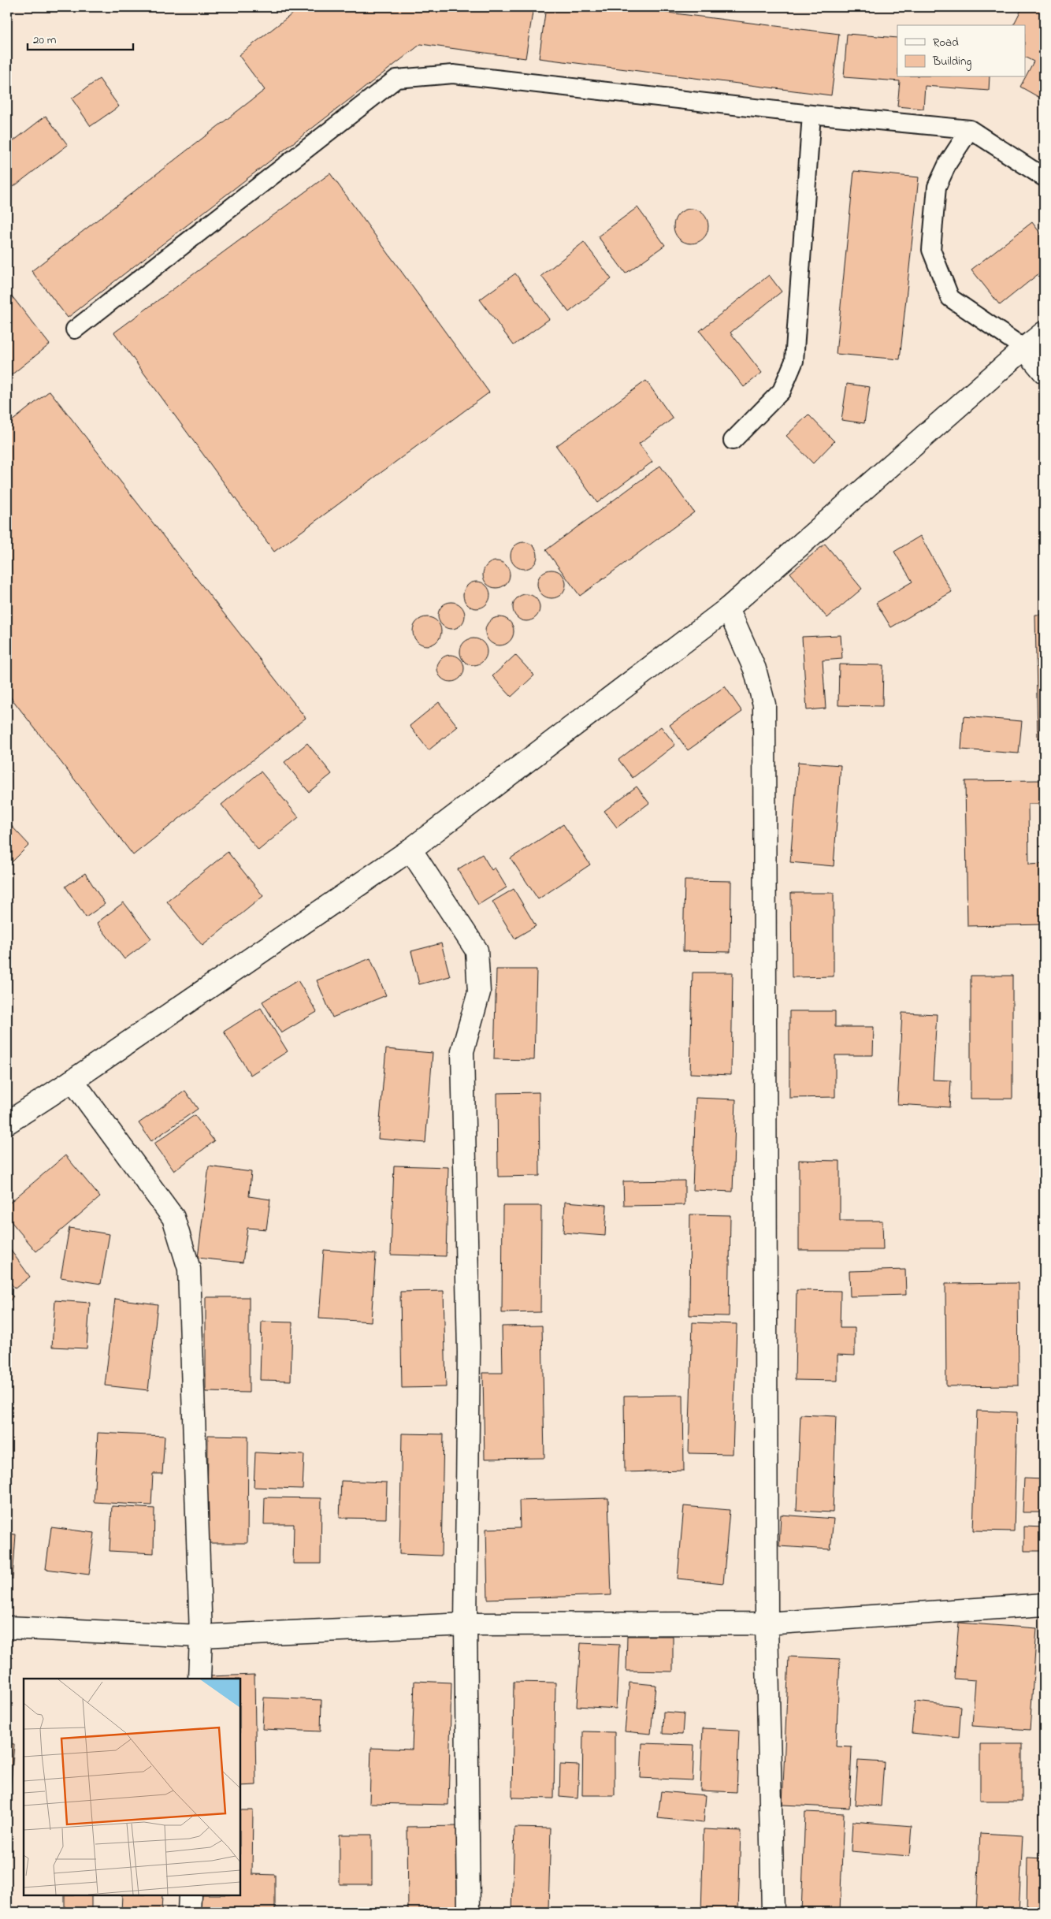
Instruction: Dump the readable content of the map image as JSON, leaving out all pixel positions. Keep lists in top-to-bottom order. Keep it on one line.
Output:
{"legend":["Road","Building"],"scale_bar":"20 m"}
